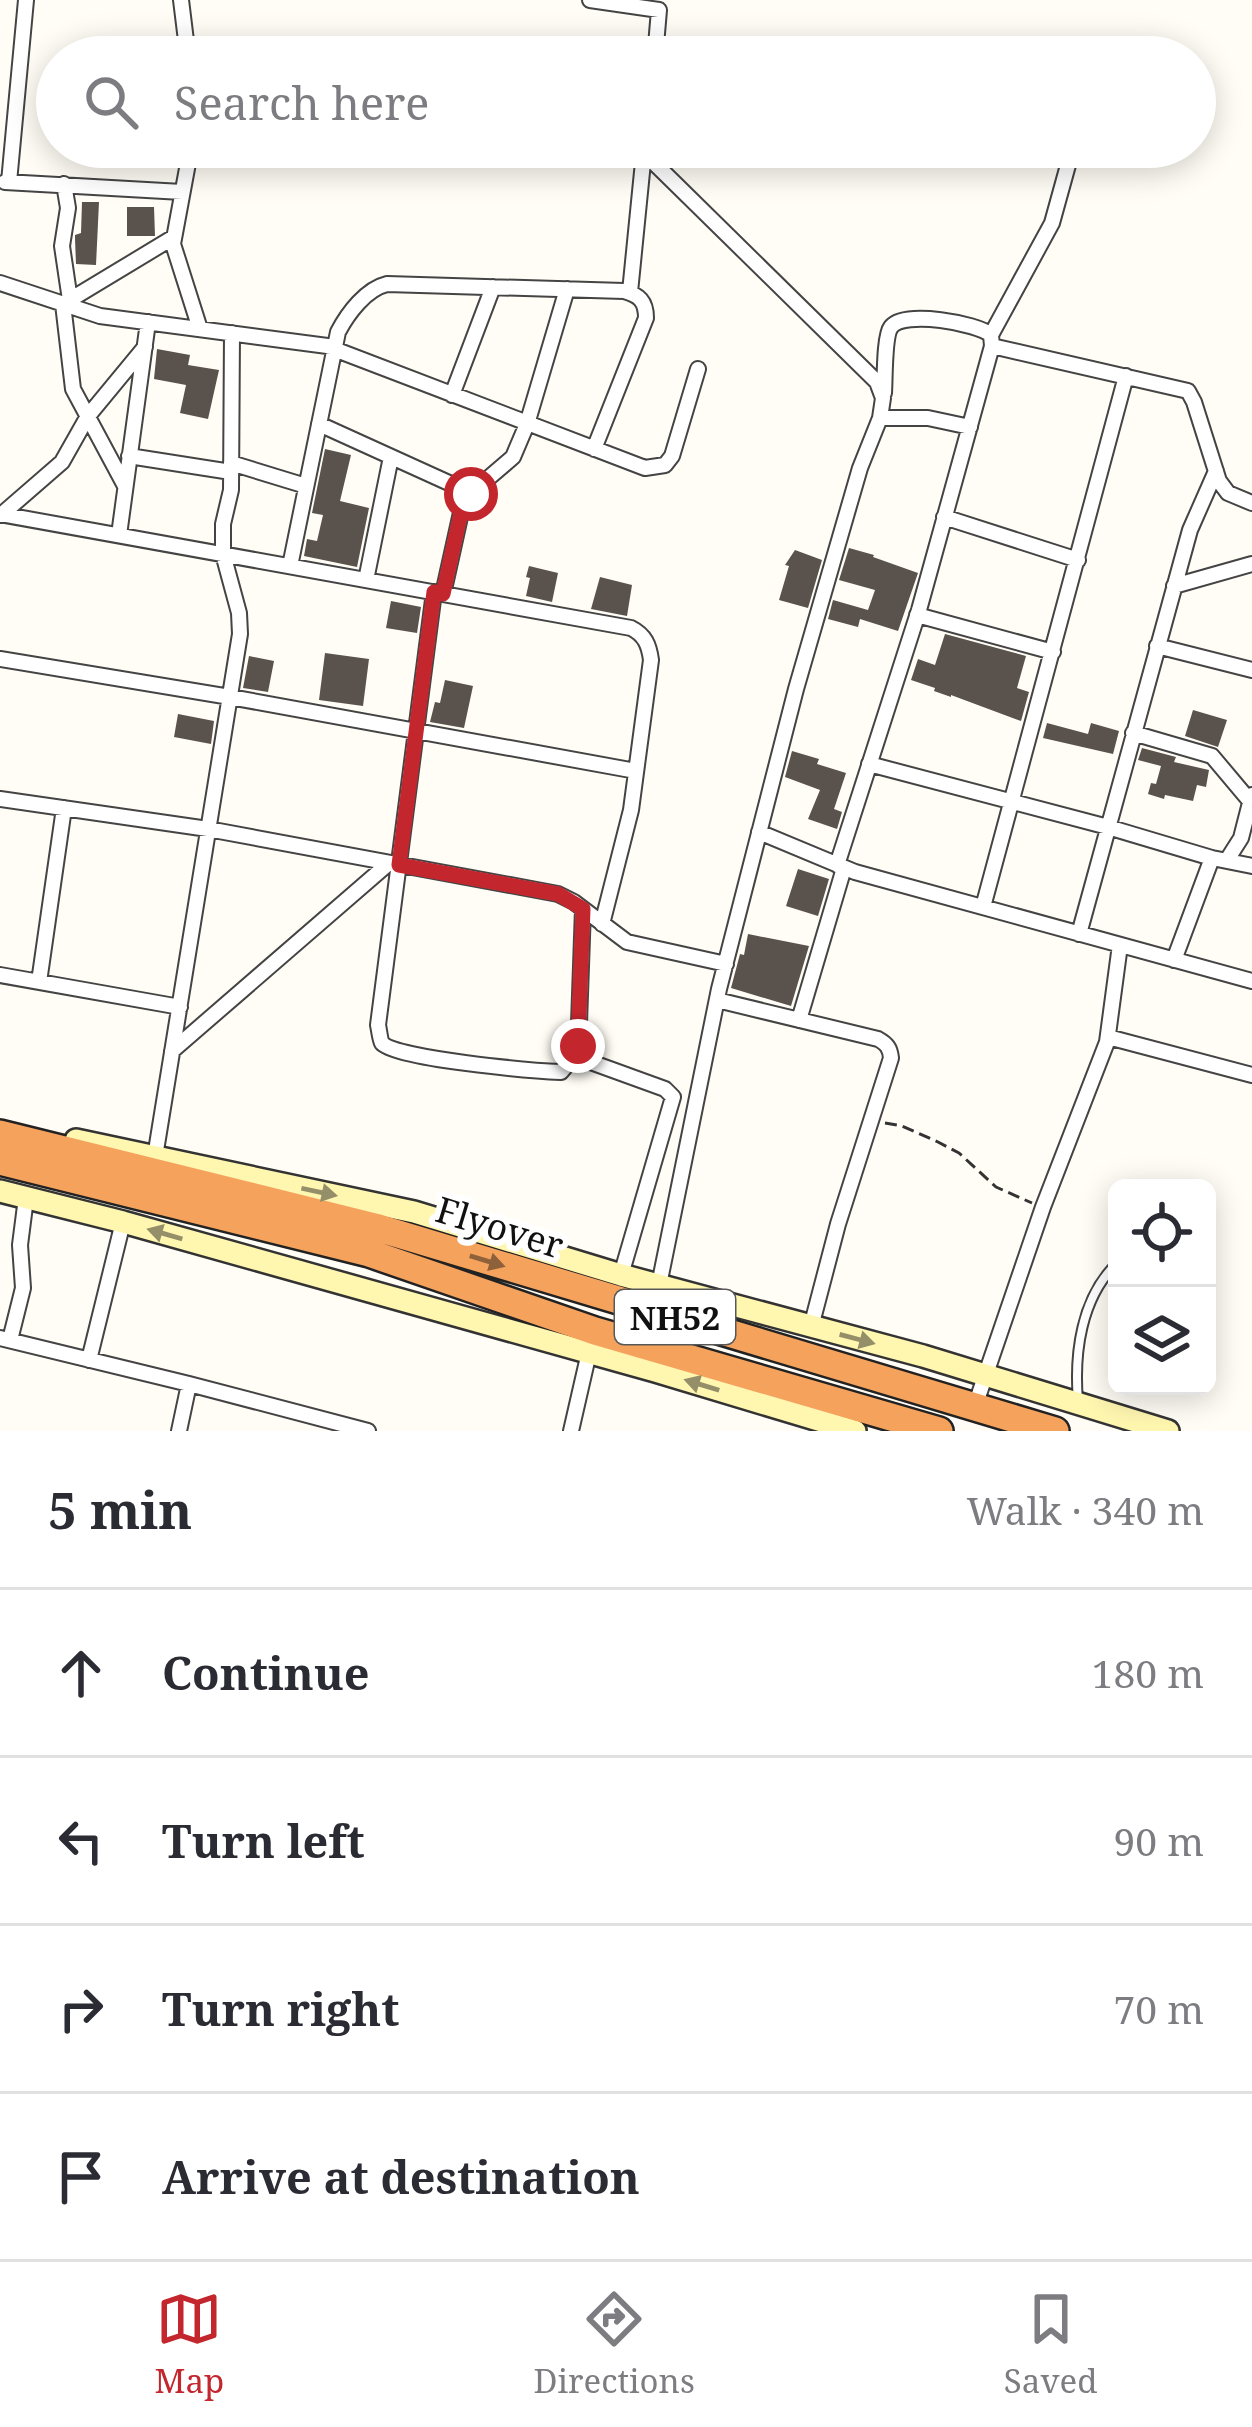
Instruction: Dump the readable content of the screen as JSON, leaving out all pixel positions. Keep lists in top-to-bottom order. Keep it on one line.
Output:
{"streets":{"highway":["Flyover","NH52"]},"crossings":[["Flyover","NH52"]],"page":{"search":"Search here","heading":["5 min","Walk · 340 m"],"list":[["Continue","180 m"],["Turn left","90 m"],["Turn right","70 m"],"Arrive at destination"],"nav":["Map","Directions","Saved"]}}
